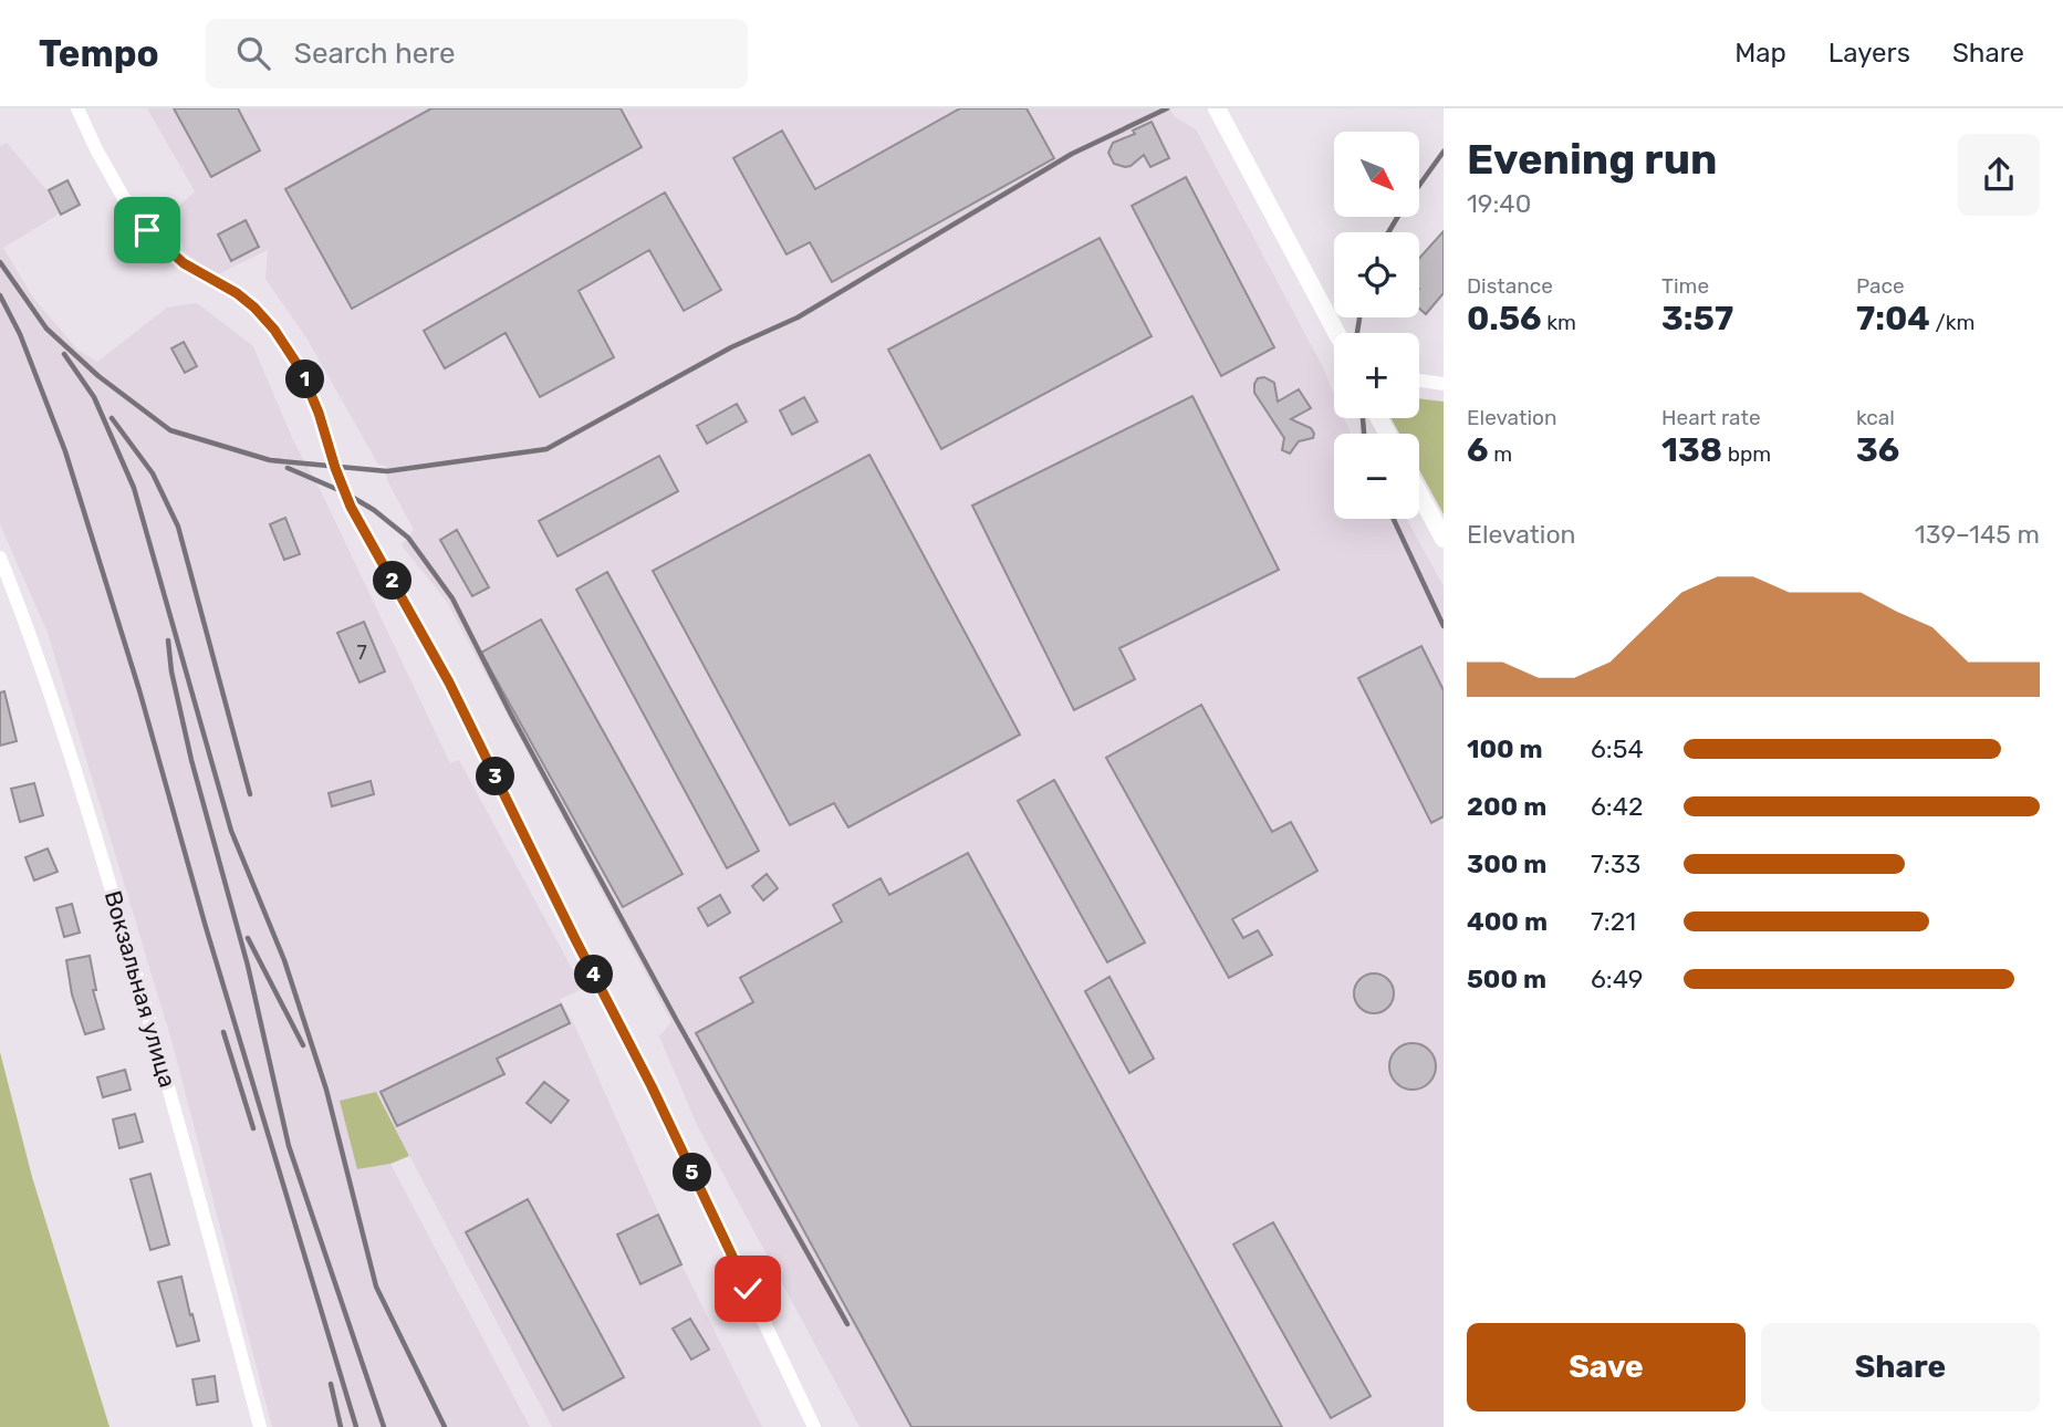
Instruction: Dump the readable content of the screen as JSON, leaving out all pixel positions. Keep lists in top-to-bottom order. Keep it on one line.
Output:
{"streets":{"street":["Вокзальная улица"]},"house_numbers":["7"],"north":"bottom right","page":{"header":"Tempo","search":"Search here","nav":["Map","Layers","Share"],"heading":["Evening run","19:40"],"map_buttons":["+","−"],"stats":[["Distance","0.56 km"],["Time","3:57"],["Pace","7:04 /km"],["Elevation","6 m"],["Heart rate","138 bpm"],["kcal","36"]],"pins":["1","2","3","4","5"],"chart":["Elevation","139–145 m"],"list":[{"name":"100 m","note":"6:54"},{"name":"200 m","note":"6:42"},{"name":"300 m","note":"7:33"},{"name":"400 m","note":"7:21"},{"name":"500 m","note":"6:49"}],"buttons":["Save","Share"]}}
